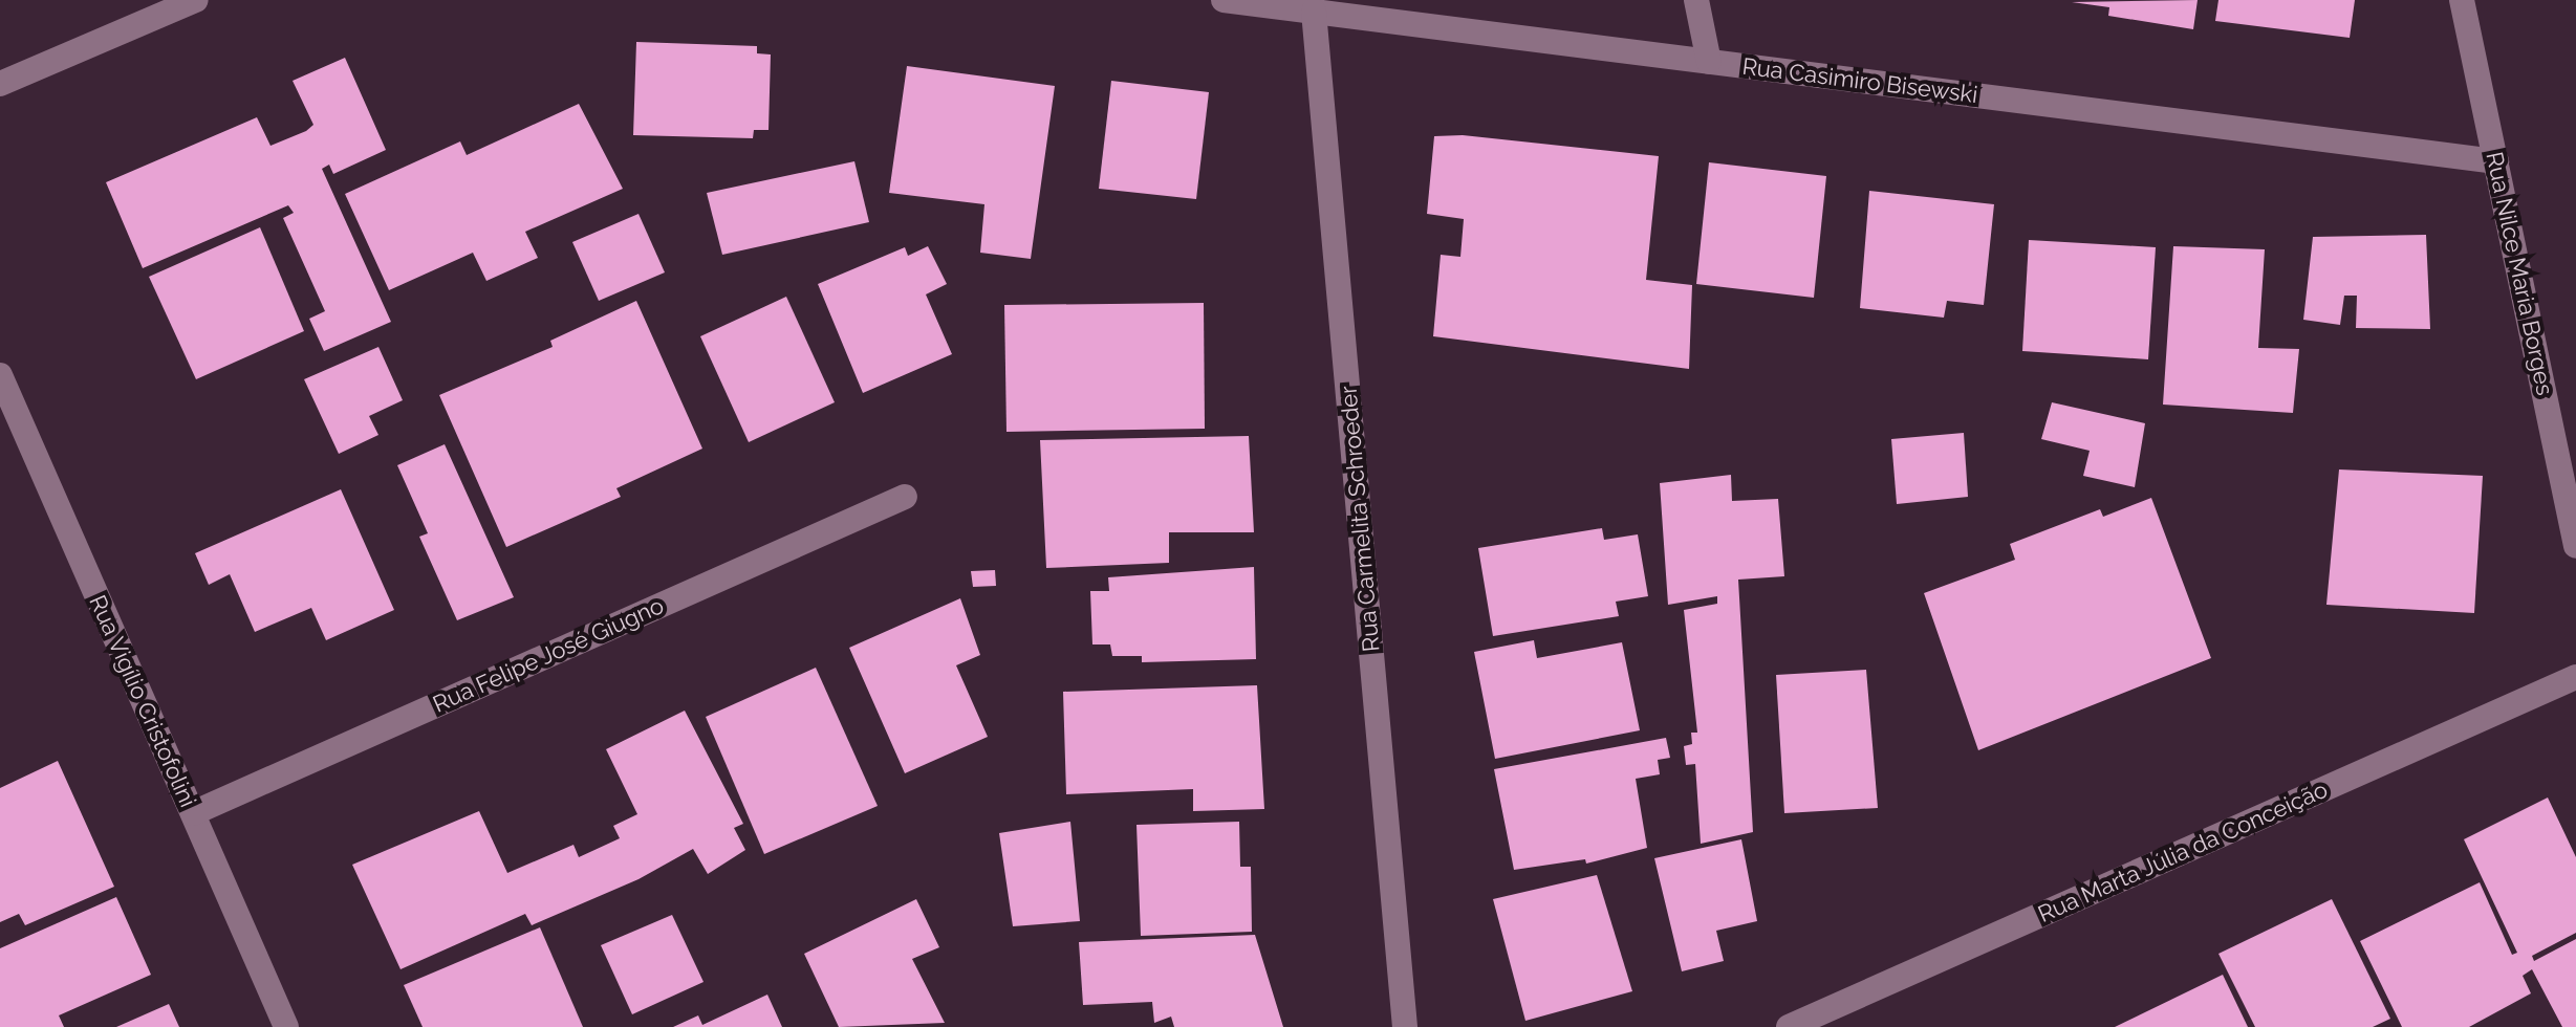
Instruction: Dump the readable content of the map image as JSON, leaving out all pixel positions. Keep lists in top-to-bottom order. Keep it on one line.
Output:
{"streets":{"street":["Rua Casimiro Bisewski","Rua Nilce Maria Borges","Rua Carmelita Schroeder","Rua Felipe José Giugno","Rua Vigílio Cristofolini","Rua Marta Júlia da Conceição"]},"crossings":[["Rua Casimiro Bisewski","Rua Nilce Maria Borges"],["Rua Casimiro Bisewski","Rua Carmelita Schroeder"],["Rua Felipe José Giugno","Rua Vigílio Cristofolini"]]}
